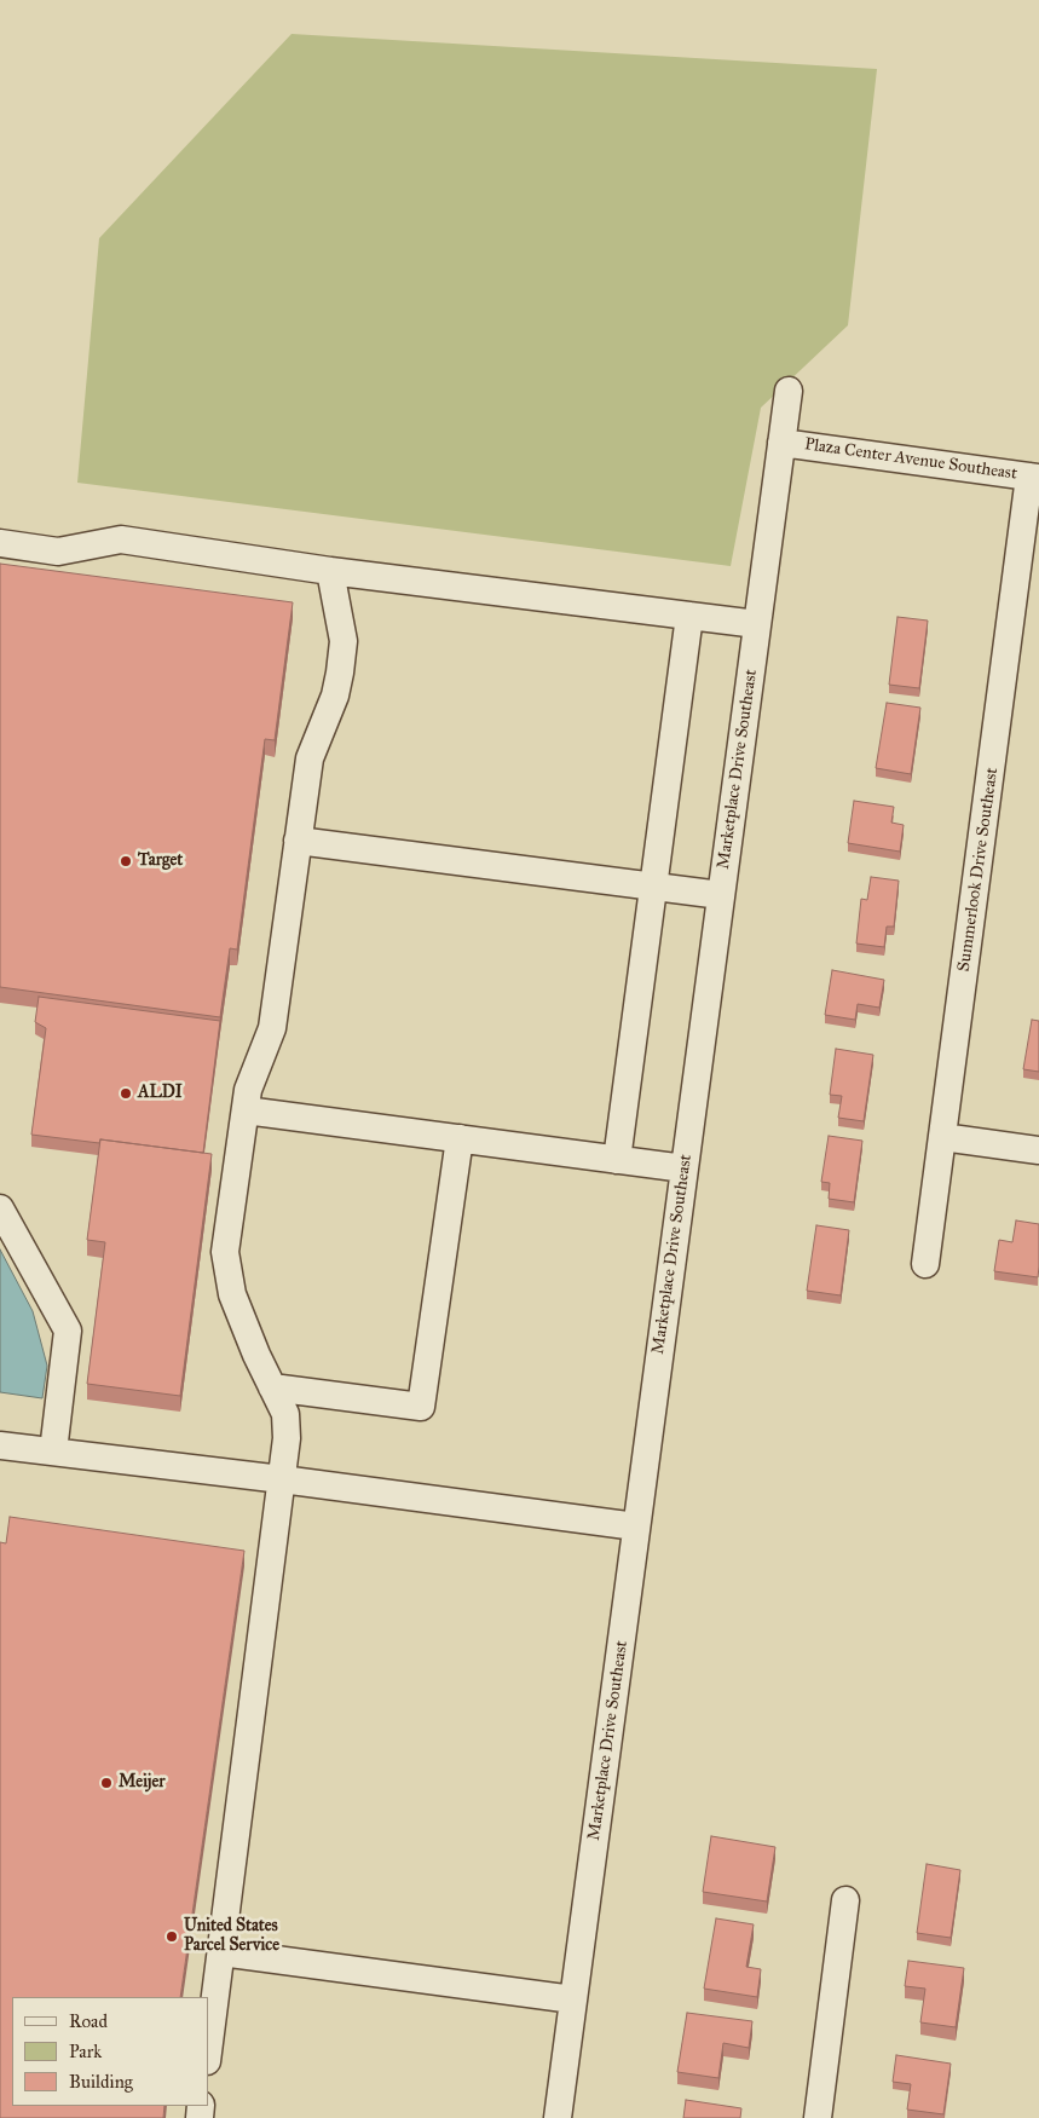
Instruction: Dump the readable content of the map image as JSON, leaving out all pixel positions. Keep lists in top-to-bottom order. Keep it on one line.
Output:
{"streets":{"street":["Plaza Center Avenue Southeast","Marketplace Drive Southeast","Summerlook Drive Southeast"]},"crossings":[["Plaza Center Avenue Southeast","Marketplace Drive Southeast"],["Plaza Center Avenue Southeast","Summerlook Drive Southeast"]],"places":["Target","ALDI","Meijer","United States Parcel Service"],"legend":["Road","Park","Building"]}
